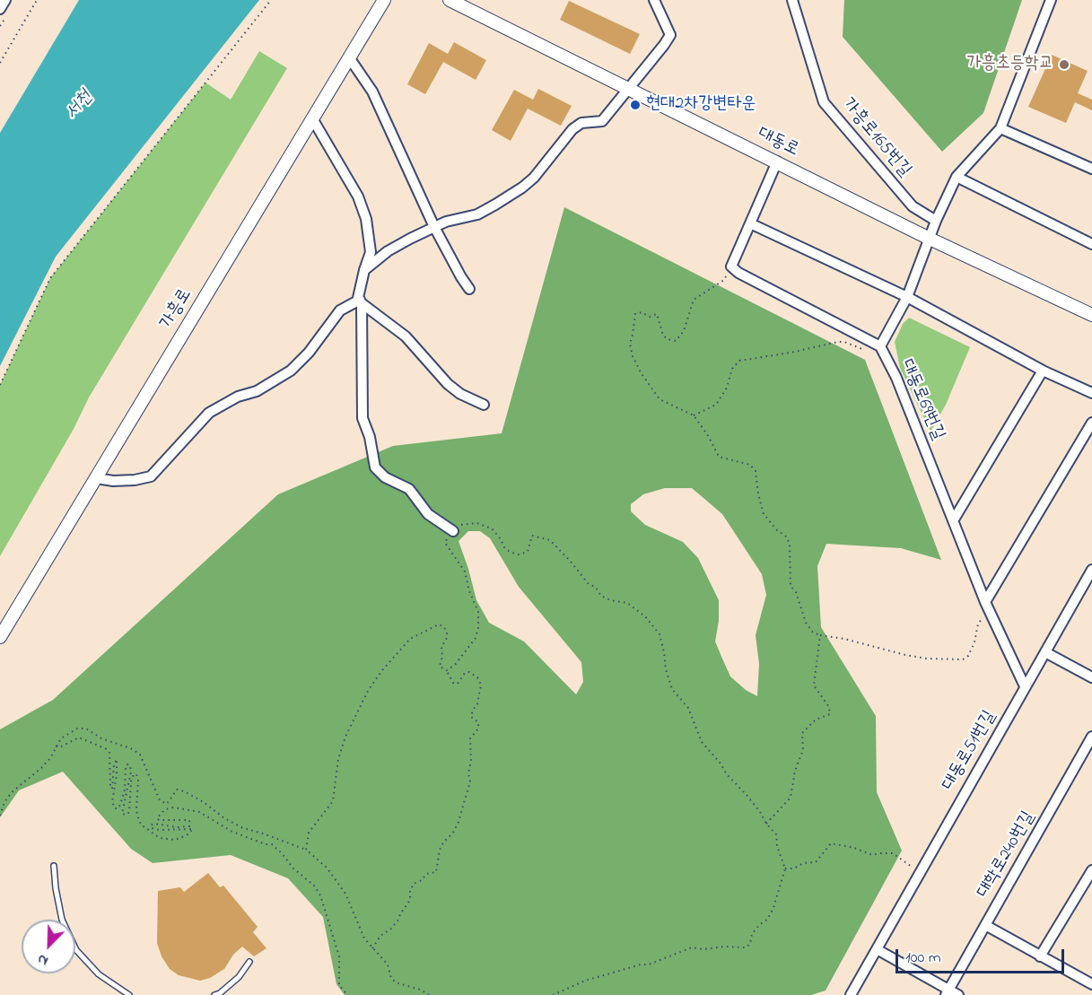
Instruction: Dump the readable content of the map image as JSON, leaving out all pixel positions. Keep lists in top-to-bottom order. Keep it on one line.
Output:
{"streets":{"main road":["대동로","가흥로"],"street":["가흥로165번길","대동로69번길","대동로51번길","대학로240번길"]},"crossings":[["가흥로165번길","대동로69번길"],["대동로","대동로69번길"],["대동로69번길","대동로51번길"]],"water":["서천"],"places":["가흥초등학교","현대2차강변타운"],"scale_bar":"100 m","north":"bottom left"}
